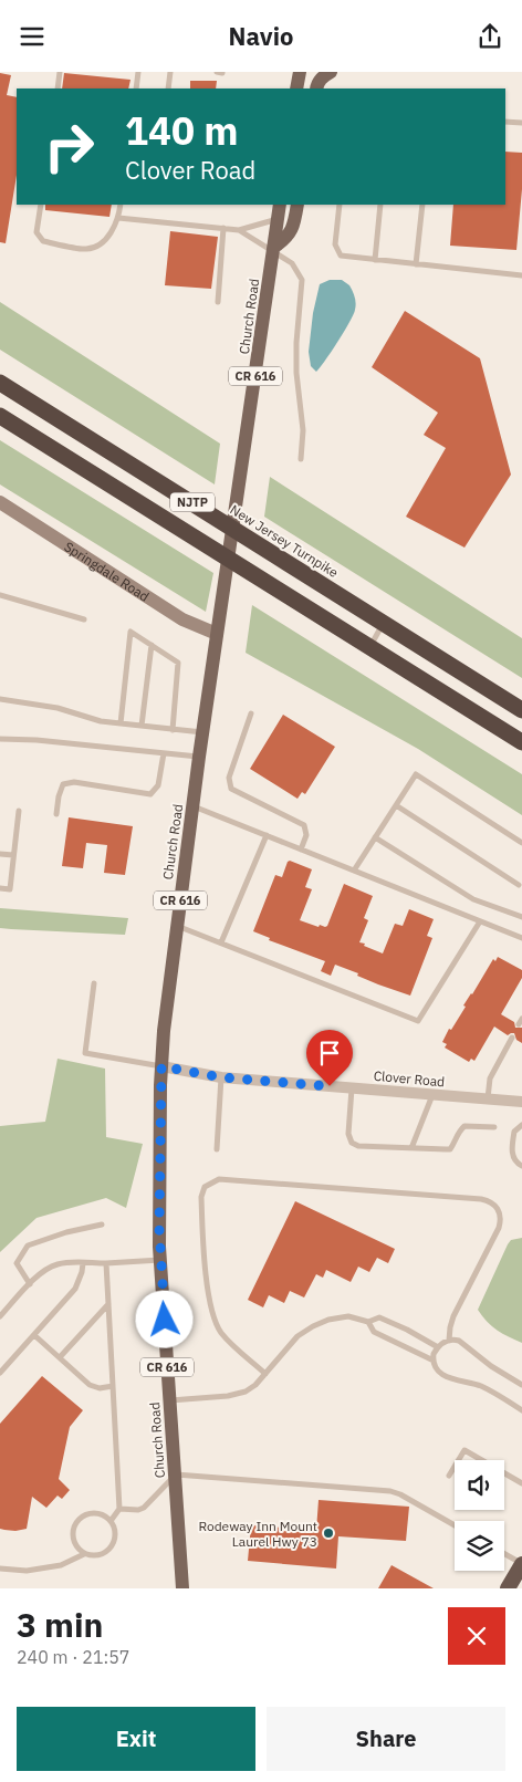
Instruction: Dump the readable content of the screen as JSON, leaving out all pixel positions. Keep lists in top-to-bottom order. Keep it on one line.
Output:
{"streets":{"highway":["NJTP","New Jersey Turnpike"],"main road":["Church Road","CR 616","Springdale Road"],"street":["Clover Road"]},"crossings":[["Church Road","Springdale Road"],["Church Road","Clover Road"]],"places":["Rodeway Inn Mount Laurel Hwy 73"],"page":{"header":"Navio","turn":["140 m","Clover Road"],"heading":["3 min","240 m · 21:57"],"buttons":["Exit","Share"]}}
